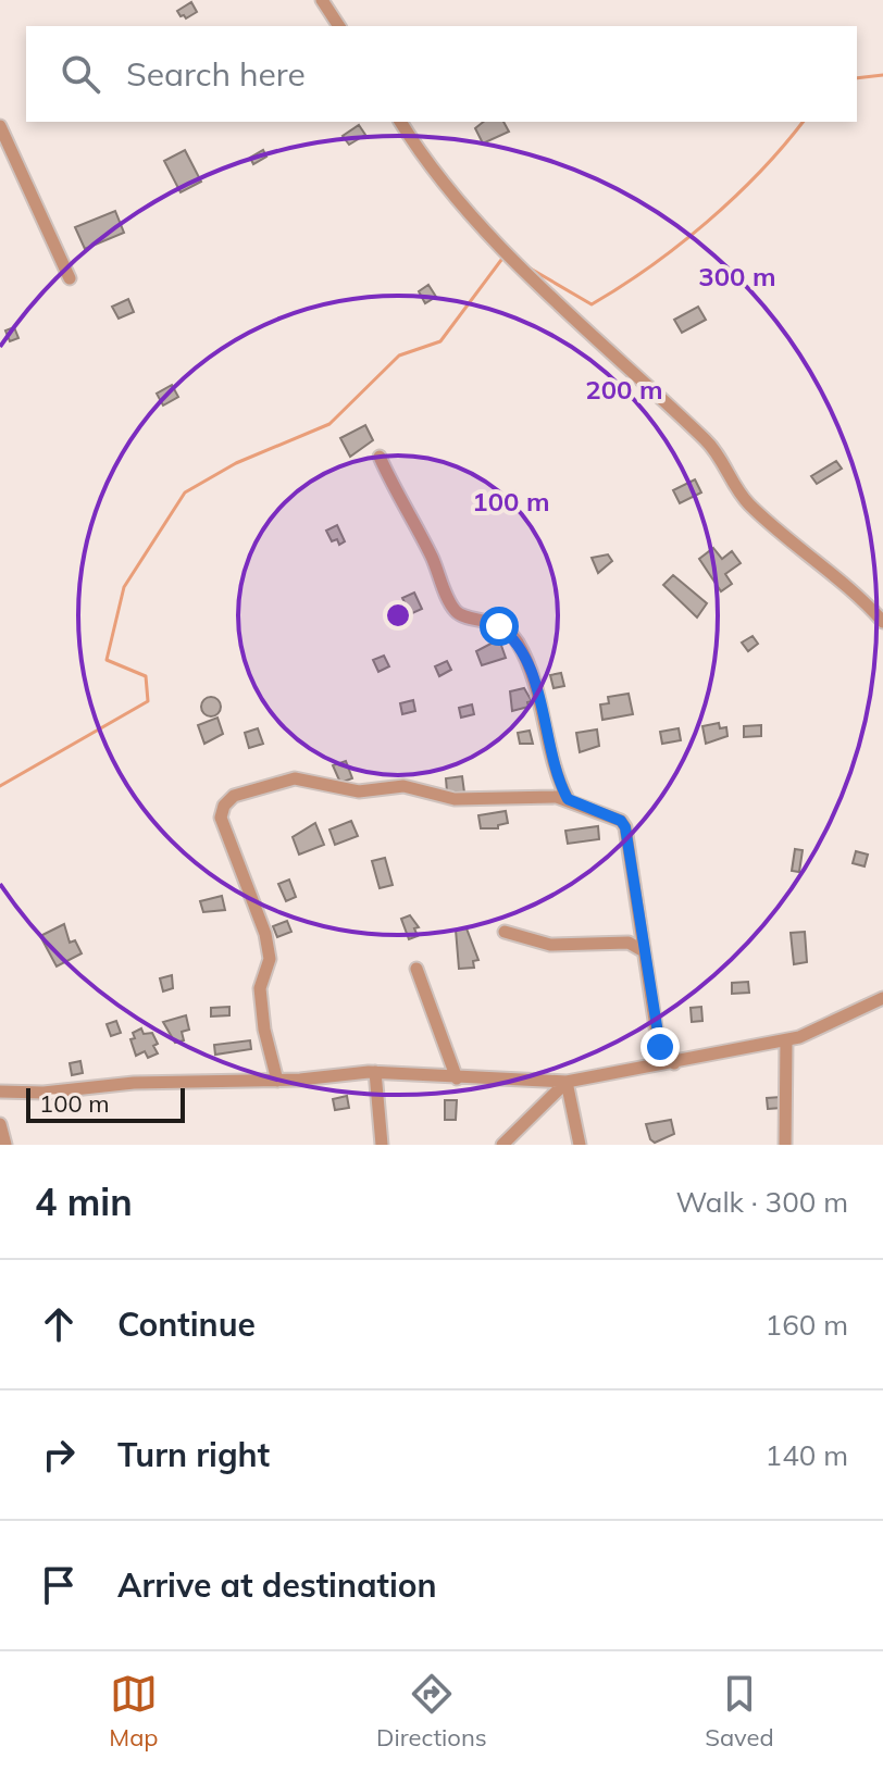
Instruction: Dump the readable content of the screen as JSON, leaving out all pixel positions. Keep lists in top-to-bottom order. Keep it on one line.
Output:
{"scale_bar":"100 m","page":{"search":"Search here","scale":"100 m","heading":["4 min","Walk · 300 m"],"list":[["Continue","160 m"],["Turn right","140 m"],"Arrive at destination"],"nav":["Map","Directions","Saved"]},"rings":["300 m","200 m","100 m"]}
